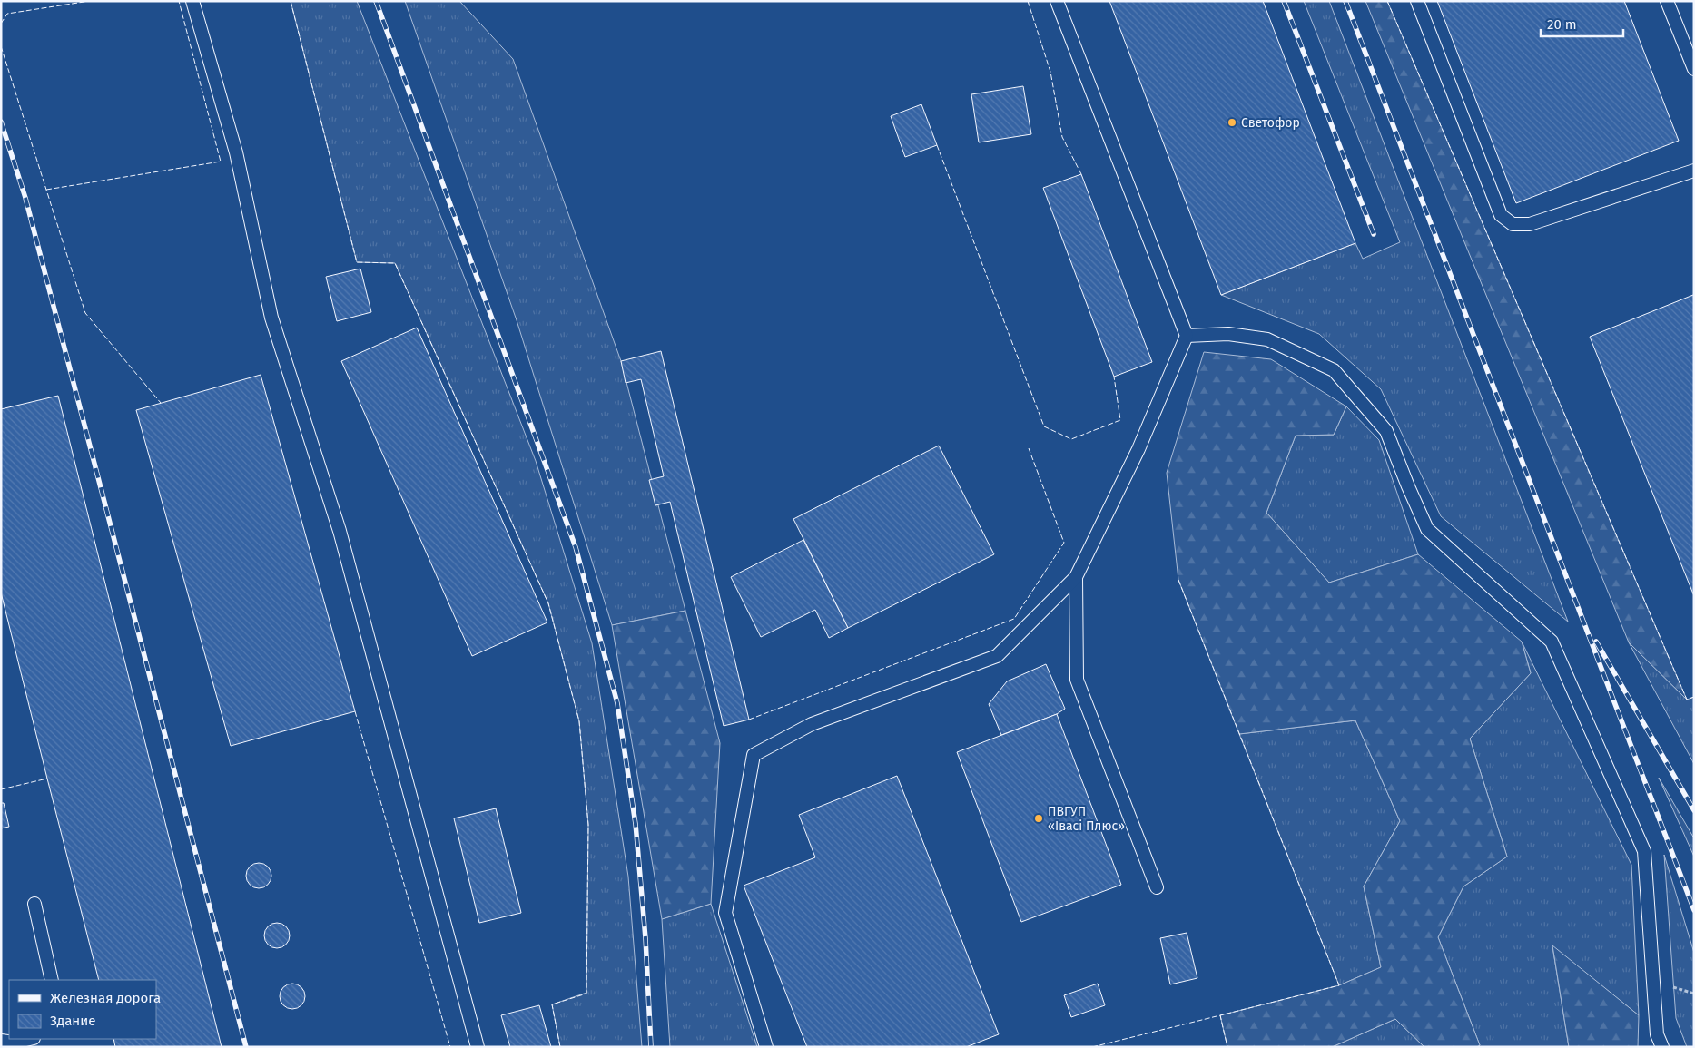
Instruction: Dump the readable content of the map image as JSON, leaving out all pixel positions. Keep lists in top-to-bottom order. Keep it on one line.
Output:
{"places":["Светофор","ПВГУП «Івасі Плюс»"],"legend":["Железная дорога","Здание"],"scale_bar":"20 m"}
